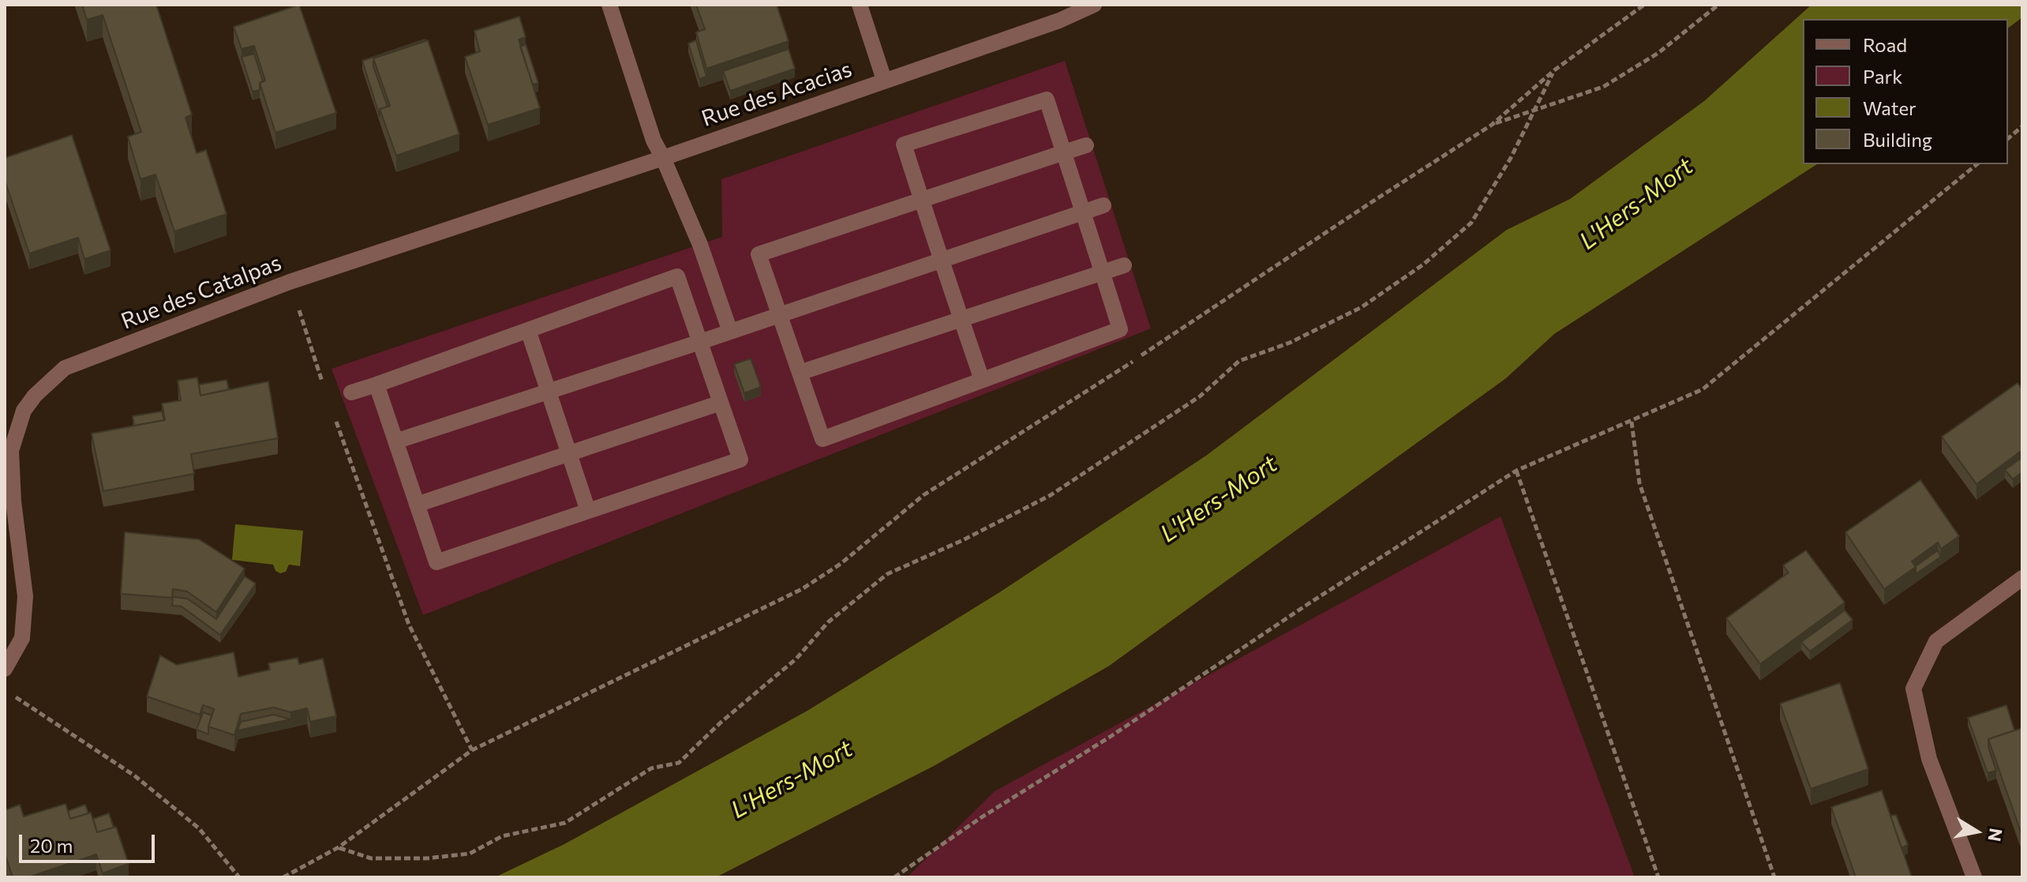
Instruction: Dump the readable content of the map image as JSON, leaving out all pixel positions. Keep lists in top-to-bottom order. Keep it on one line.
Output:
{"streets":{"street":["Rue des Acacias","Rue des Catalpas"]},"crossings":[["Rue des Acacias","Rue des Catalpas"]],"water":["L'Hers-Mort"],"legend":["Road","Park","Water","Building"],"scale_bar":"20 m","north":"right"}
